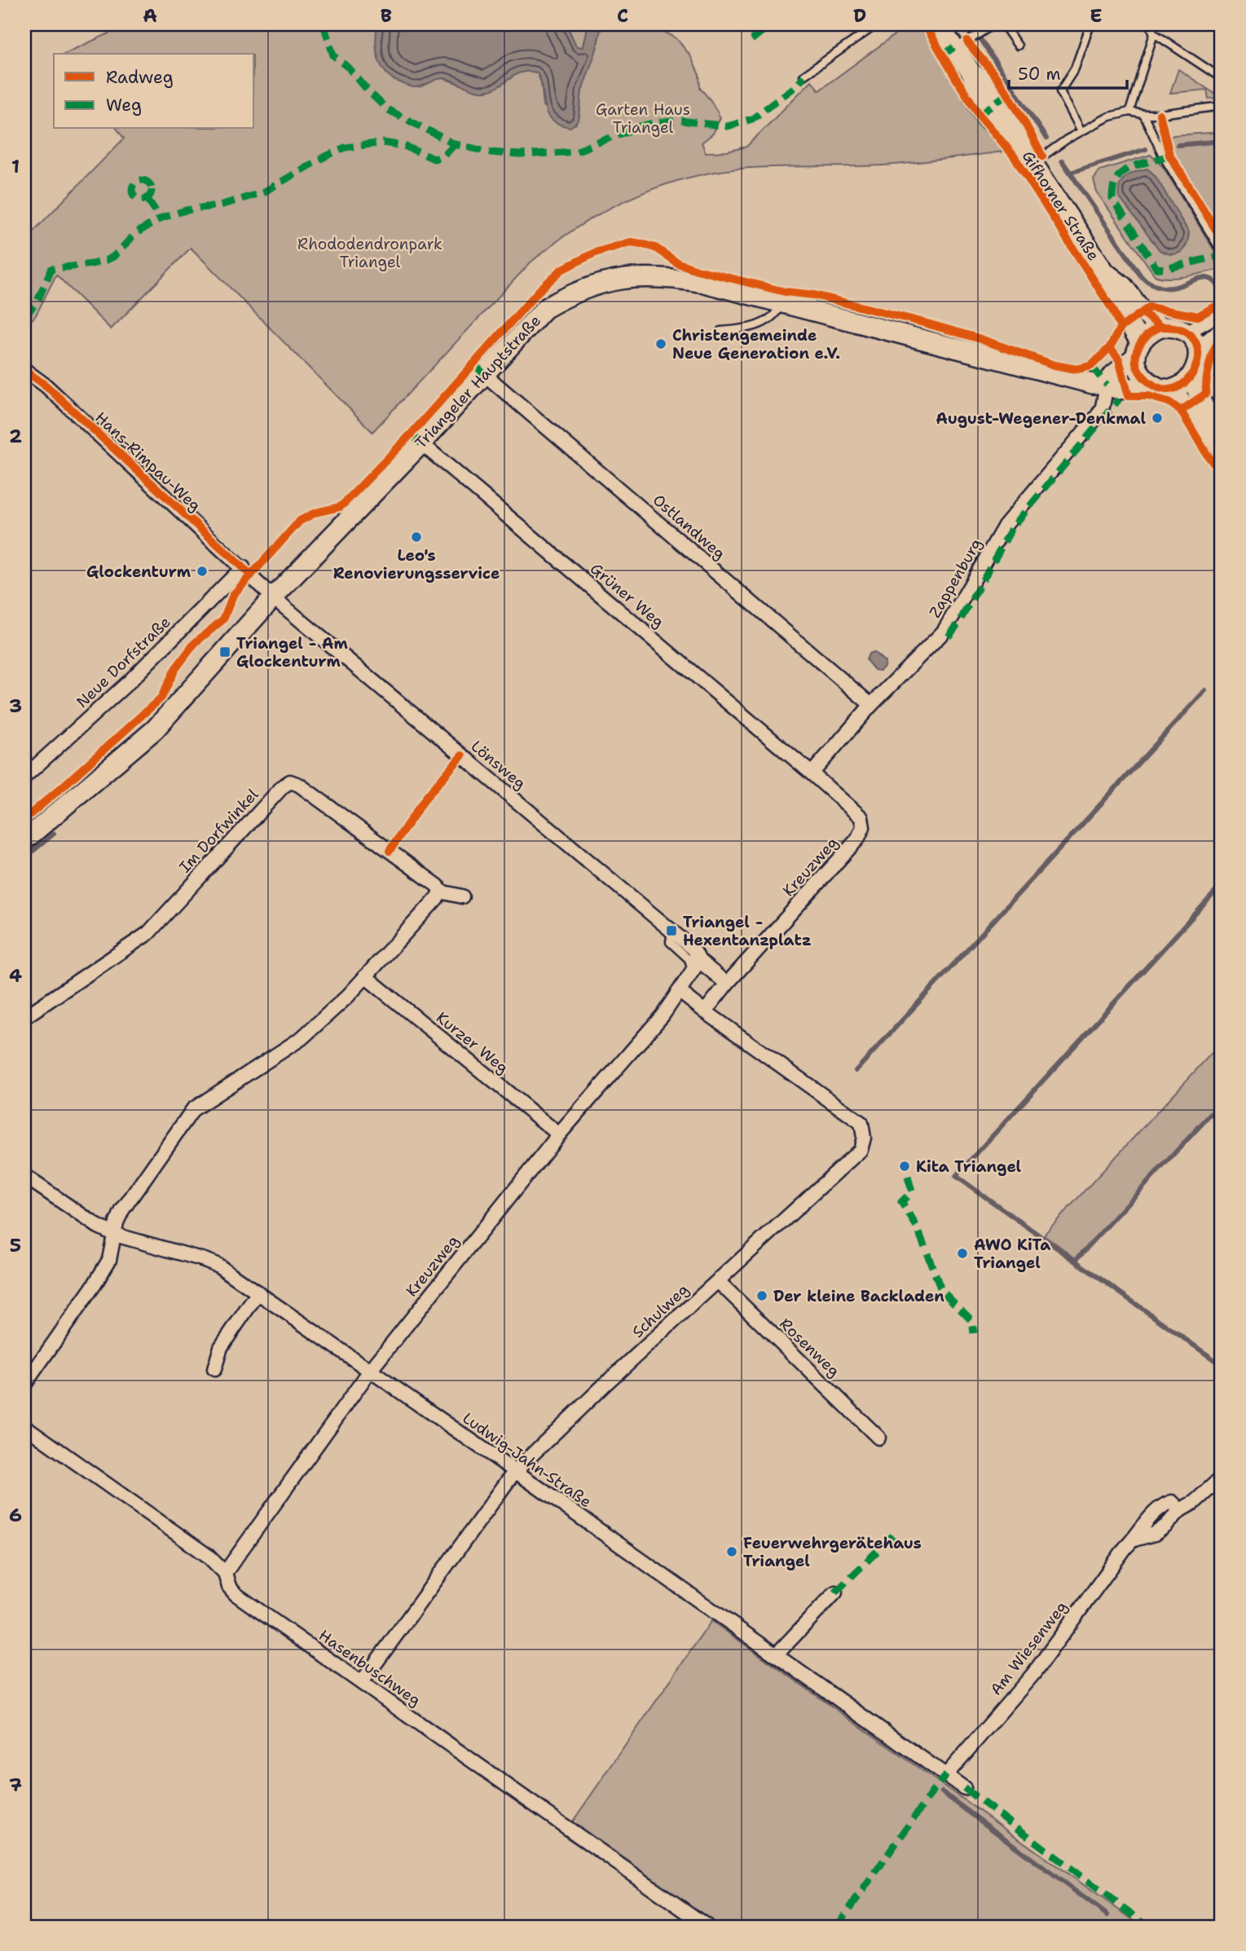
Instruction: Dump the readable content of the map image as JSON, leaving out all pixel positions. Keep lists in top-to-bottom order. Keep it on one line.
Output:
{"streets":{"street":["Gifhorner Straße","Triangeler Hauptstraße","Hans-Rimpau-Weg","Ostlandweg","Zappenburg","Grüner Weg","Neue Dorfstraße","Lönsweg","Im Dorfwinkel","Kreuzweg","Kurzer Weg","Schulweg","Rosenweg","Ludwig-Jahn-Straße","Am Wiesenweg","Hasenbuschweg"]},"crossings":[["Gifhorner Straße","Triangeler Hauptstraße"],["Triangeler Hauptstraße","Hans-Rimpau-Weg"],["Triangeler Hauptstraße","Ostlandweg"],["Triangeler Hauptstraße","Zappenburg"],["Triangeler Hauptstraße","Grüner Weg"],["Triangeler Hauptstraße","Lönsweg"],["Hans-Rimpau-Weg","Neue Dorfstraße"],["Hans-Rimpau-Weg","Lönsweg"],["Ostlandweg","Zappenburg"],["Zappenburg","Grüner Weg"],["Zappenburg","Kreuzweg"],["Grüner Weg","Kreuzweg"],["Lönsweg","Kreuzweg"],["Kreuzweg","Kurzer Weg"],["Kreuzweg","Schulweg"],["Kreuzweg","Ludwig-Jahn-Straße"],["Kreuzweg","Hasenbuschweg"],["Schulweg","Rosenweg"],["Schulweg","Ludwig-Jahn-Straße"],["Schulweg","Hasenbuschweg"],["Ludwig-Jahn-Straße","Am Wiesenweg"]],"parks":["Garten Haus Triangel","Rhododendronpark Triangel"],"places":{"other":["Christengemeinde Neue Generation e.V.","August-Wegener-Denkmal","Leo's Renovierungsservice","Glockenturm","Kita Triangel","AWO KiTa Triangel","Der kleine Backladen","Feuerwehrgerätehaus Triangel"],"transit":["Triangel - Am Glockenturm","Triangel - Hexentanzplatz"]},"legend":["Radweg","Weg"],"scale_bar":"50 m","grid":{"columns":["A","B","C","D","E"],"rows":["1","2","3","4","5","6","7"]}}
